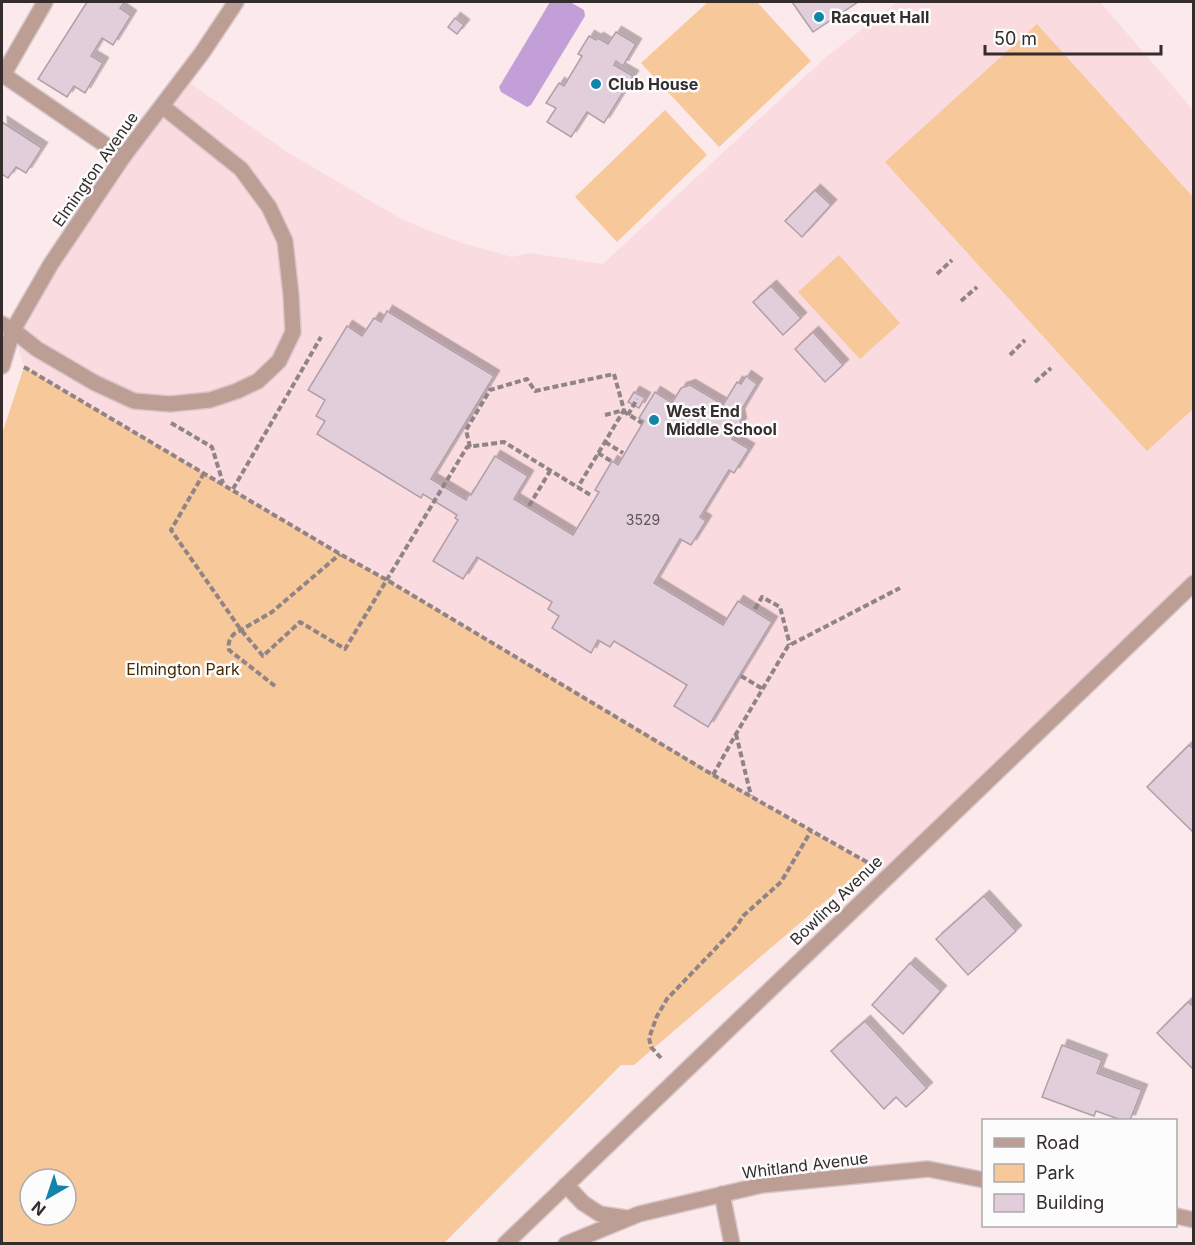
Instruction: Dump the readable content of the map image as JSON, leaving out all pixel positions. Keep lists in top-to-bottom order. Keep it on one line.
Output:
{"streets":{"street":["Elmington Avenue","Bowling Avenue","Whitland Avenue"]},"parks":["Elmington Park"],"places":["Racquet Hall","Club House","West End Middle School"],"house_numbers":["3529"],"legend":["Road","Park","Building"],"scale_bar":"50 m","north":"bottom left"}
